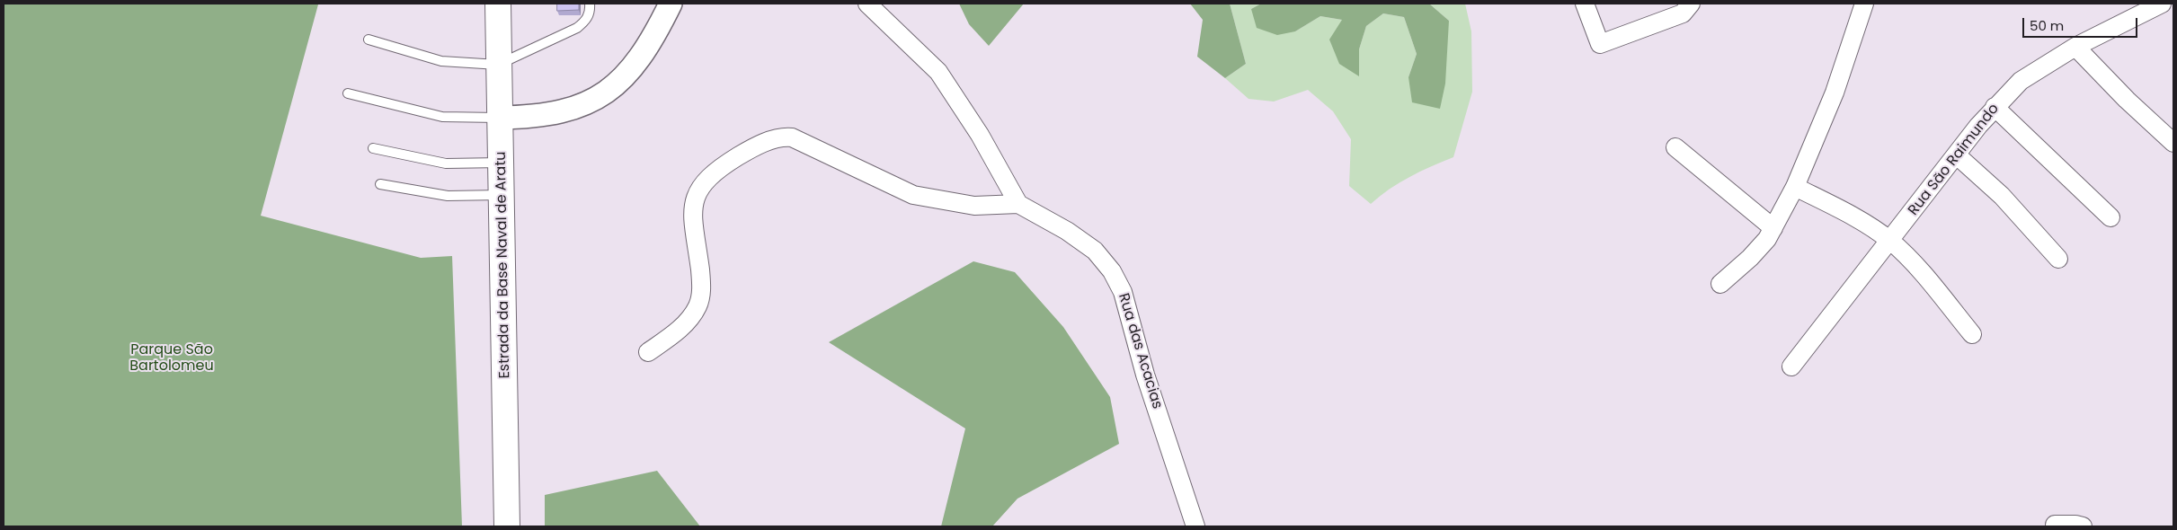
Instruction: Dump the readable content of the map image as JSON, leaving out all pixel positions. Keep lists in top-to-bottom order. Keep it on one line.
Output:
{"streets":{"main road":["Estrada da Base Naval de Aratu"],"street":["Rua São Raimundo","Rua das Acacias"]},"parks":["Parque São Bartolomeu"],"scale_bar":"50 m"}
